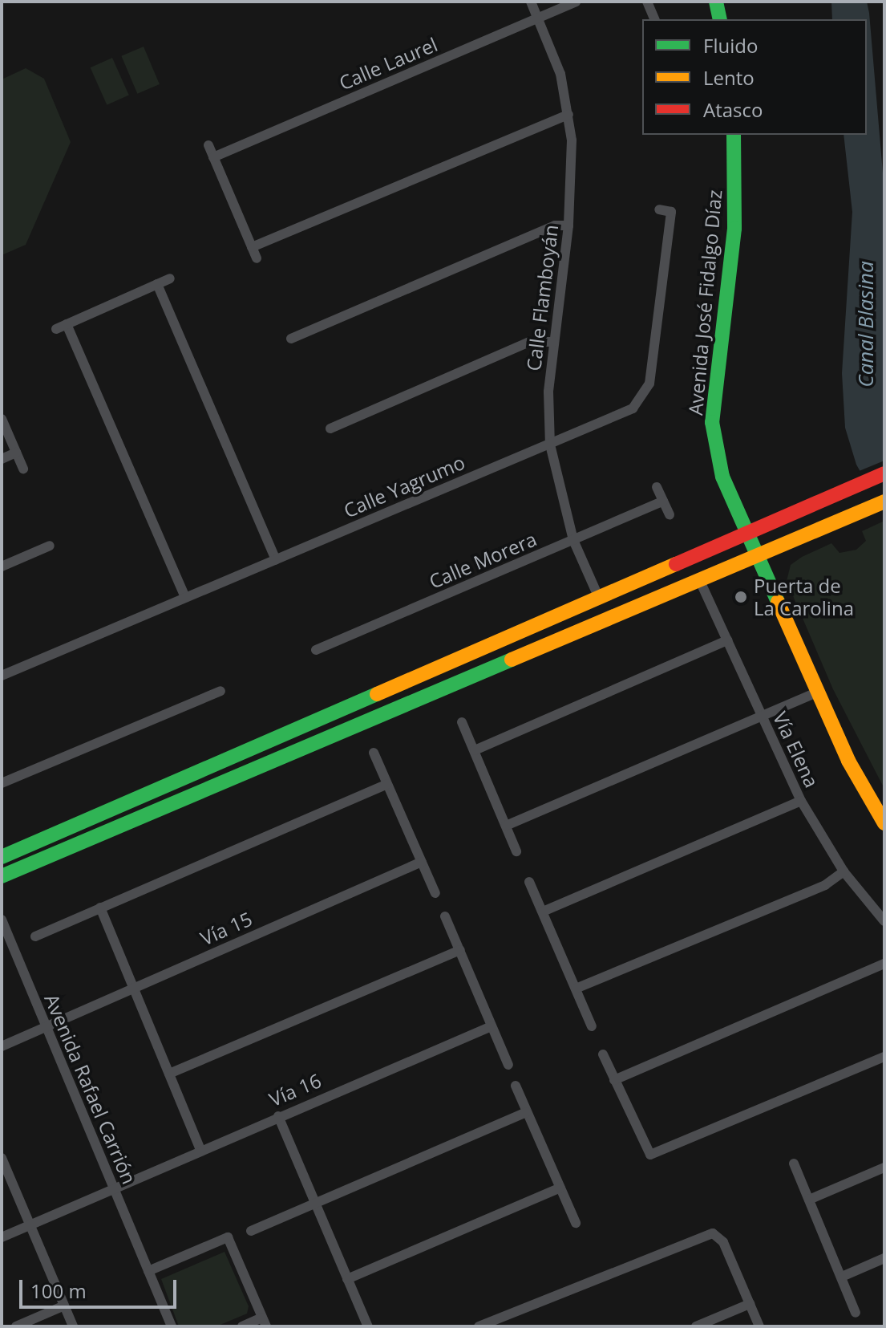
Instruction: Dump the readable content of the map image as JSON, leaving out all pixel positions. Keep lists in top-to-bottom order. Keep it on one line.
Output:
{"streets":{"main road":["Avenida José Fidalgo Díaz"],"street":["Calle Laurel","Calle Flamboyán","Calle Yagrumo","Calle Morera","Vía Elena","Vía 15","Avenida Rafael Carrión","Vía 16"]},"crossings":[["Calle Laurel","Calle Flamboyán"],["Calle Flamboyán","Calle Yagrumo"],["Calle Flamboyán","Calle Morera"],["Vía 15","Avenida Rafael Carrión"],["Avenida Rafael Carrión","Vía 16"]],"water":["Canal Blasina"],"places":["Puerta de La Carolina"],"legend":["Fluido","Lento","Atasco"],"scale_bar":"100 m"}
